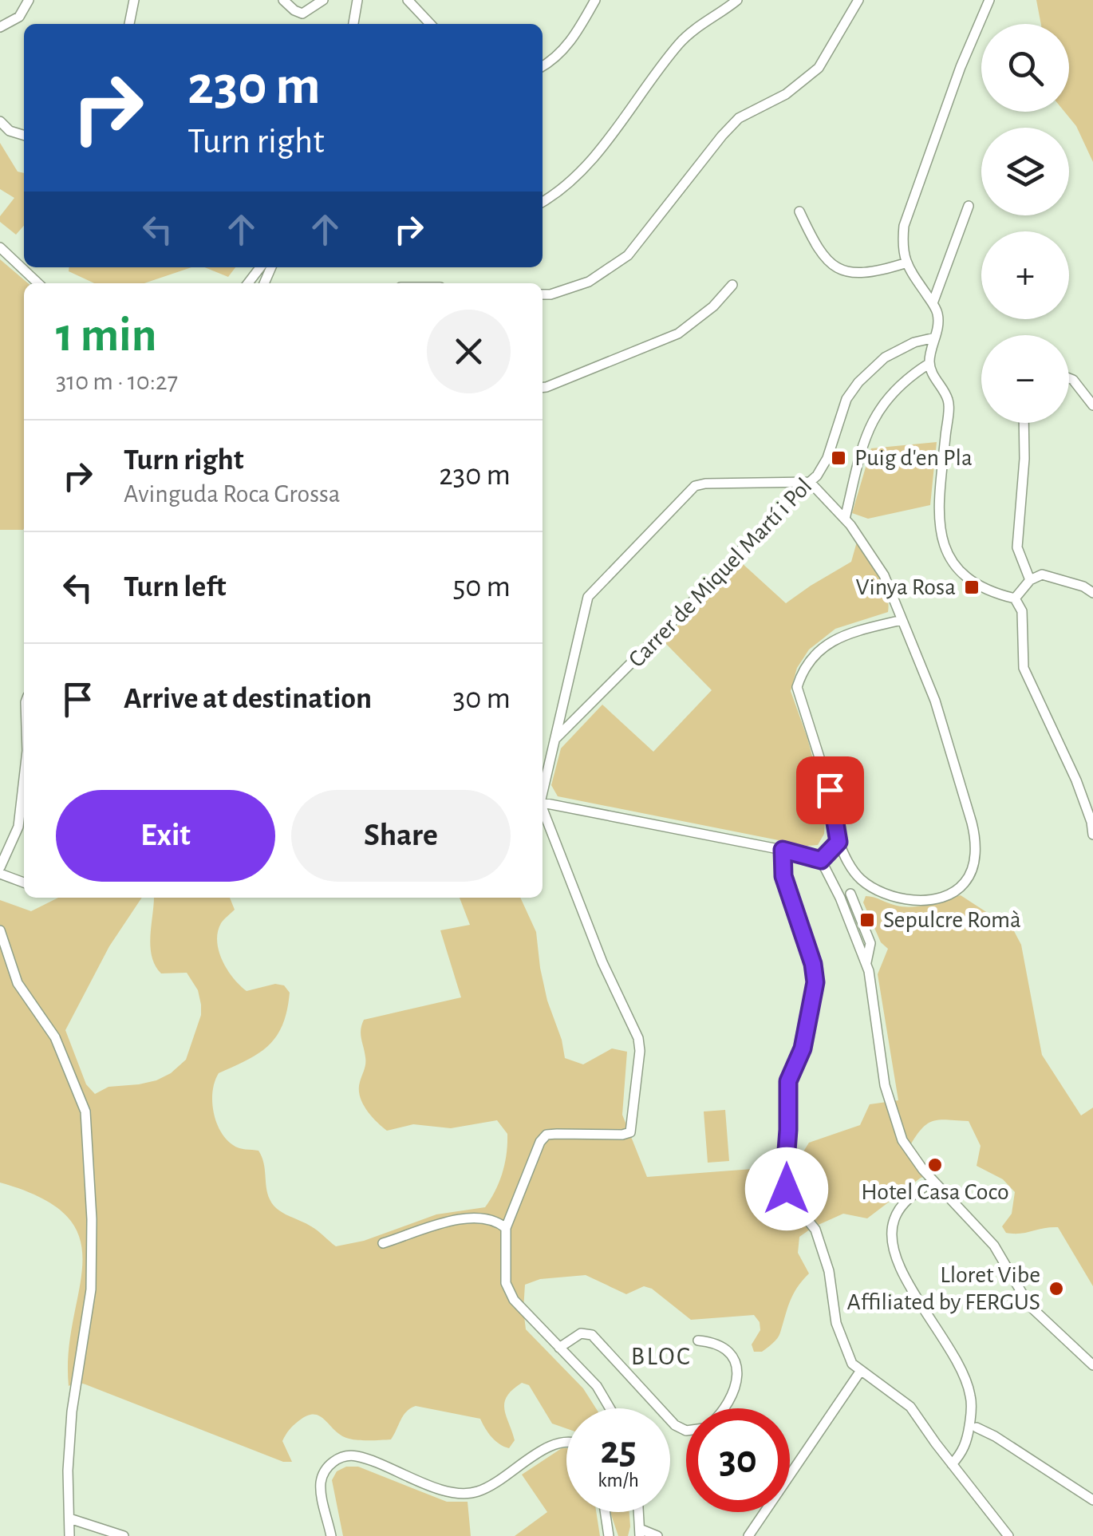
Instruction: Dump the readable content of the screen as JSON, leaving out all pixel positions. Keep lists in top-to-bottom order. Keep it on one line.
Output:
{"streets":{"street":["Carrer de Miquel Martí i Pol"]},"districts":["BLOC"],"places":{"transit":["Puig d'en Pla","Vinya Rosa","Sepulcre Romà"],"other":["Hotel Casa Coco","Lloret Vibe Affiliated by FERGUS"]},"page":{"map_buttons":["+","−"],"turn":["230 m","Turn right"],"heading":["1 min","310 m · 10:27"],"list":[{"name":"Turn right","note":"Avinguda Roca Grossa","value":"230 m"},{"name":"Turn left","value":"50 m"},{"name":"Arrive at destination","value":"30 m"}],"buttons":["Exit","Share"],"speed":"25 km/h","limit":"30"}}
